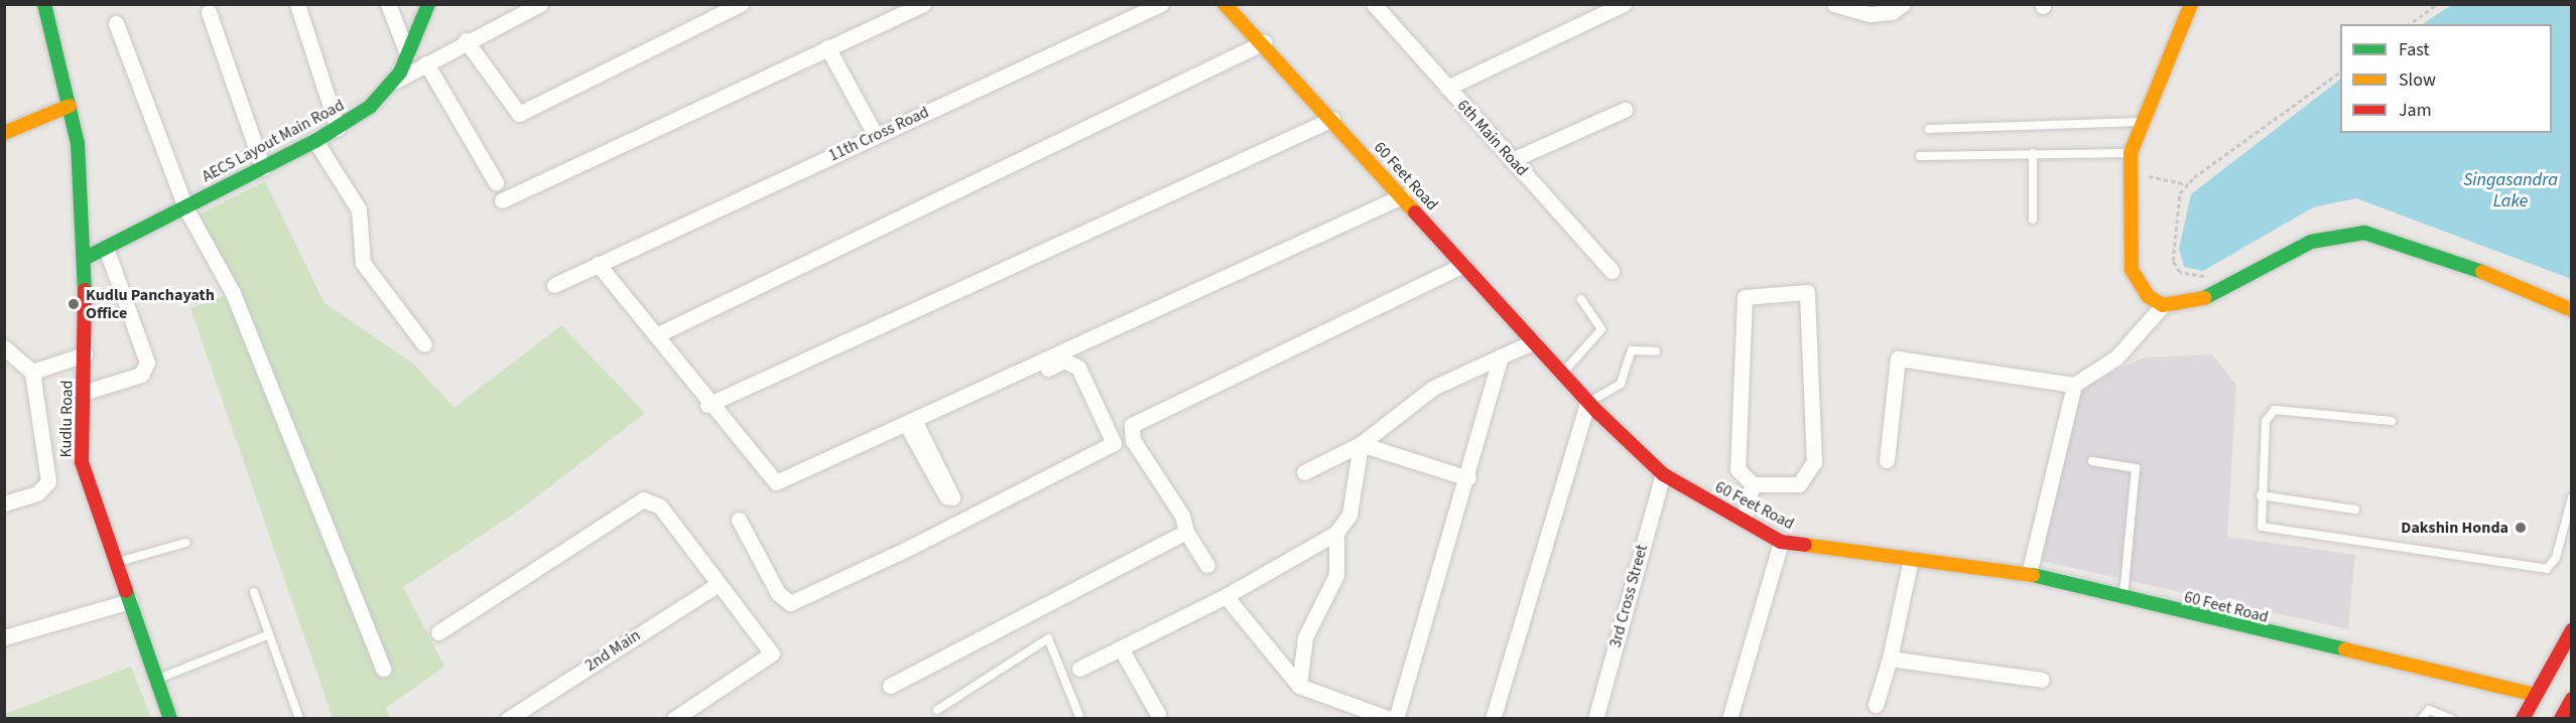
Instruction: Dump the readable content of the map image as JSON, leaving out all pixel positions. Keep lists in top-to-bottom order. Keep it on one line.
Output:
{"streets":{"main road":["AECS Layout Main Road","60 Feet Road","Kudlu Road"],"street":["11th Cross Road","6th Main Road","3rd Cross Street","2nd Main"]},"crossings":[["AECS Layout Main Road","Kudlu Road"],["60 Feet Road","3rd Cross Street"]],"water":["Singasandra Lake"],"places":["Kudlu Panchayath Office","Dakshin Honda"],"legend":["Fast","Slow","Jam"]}
